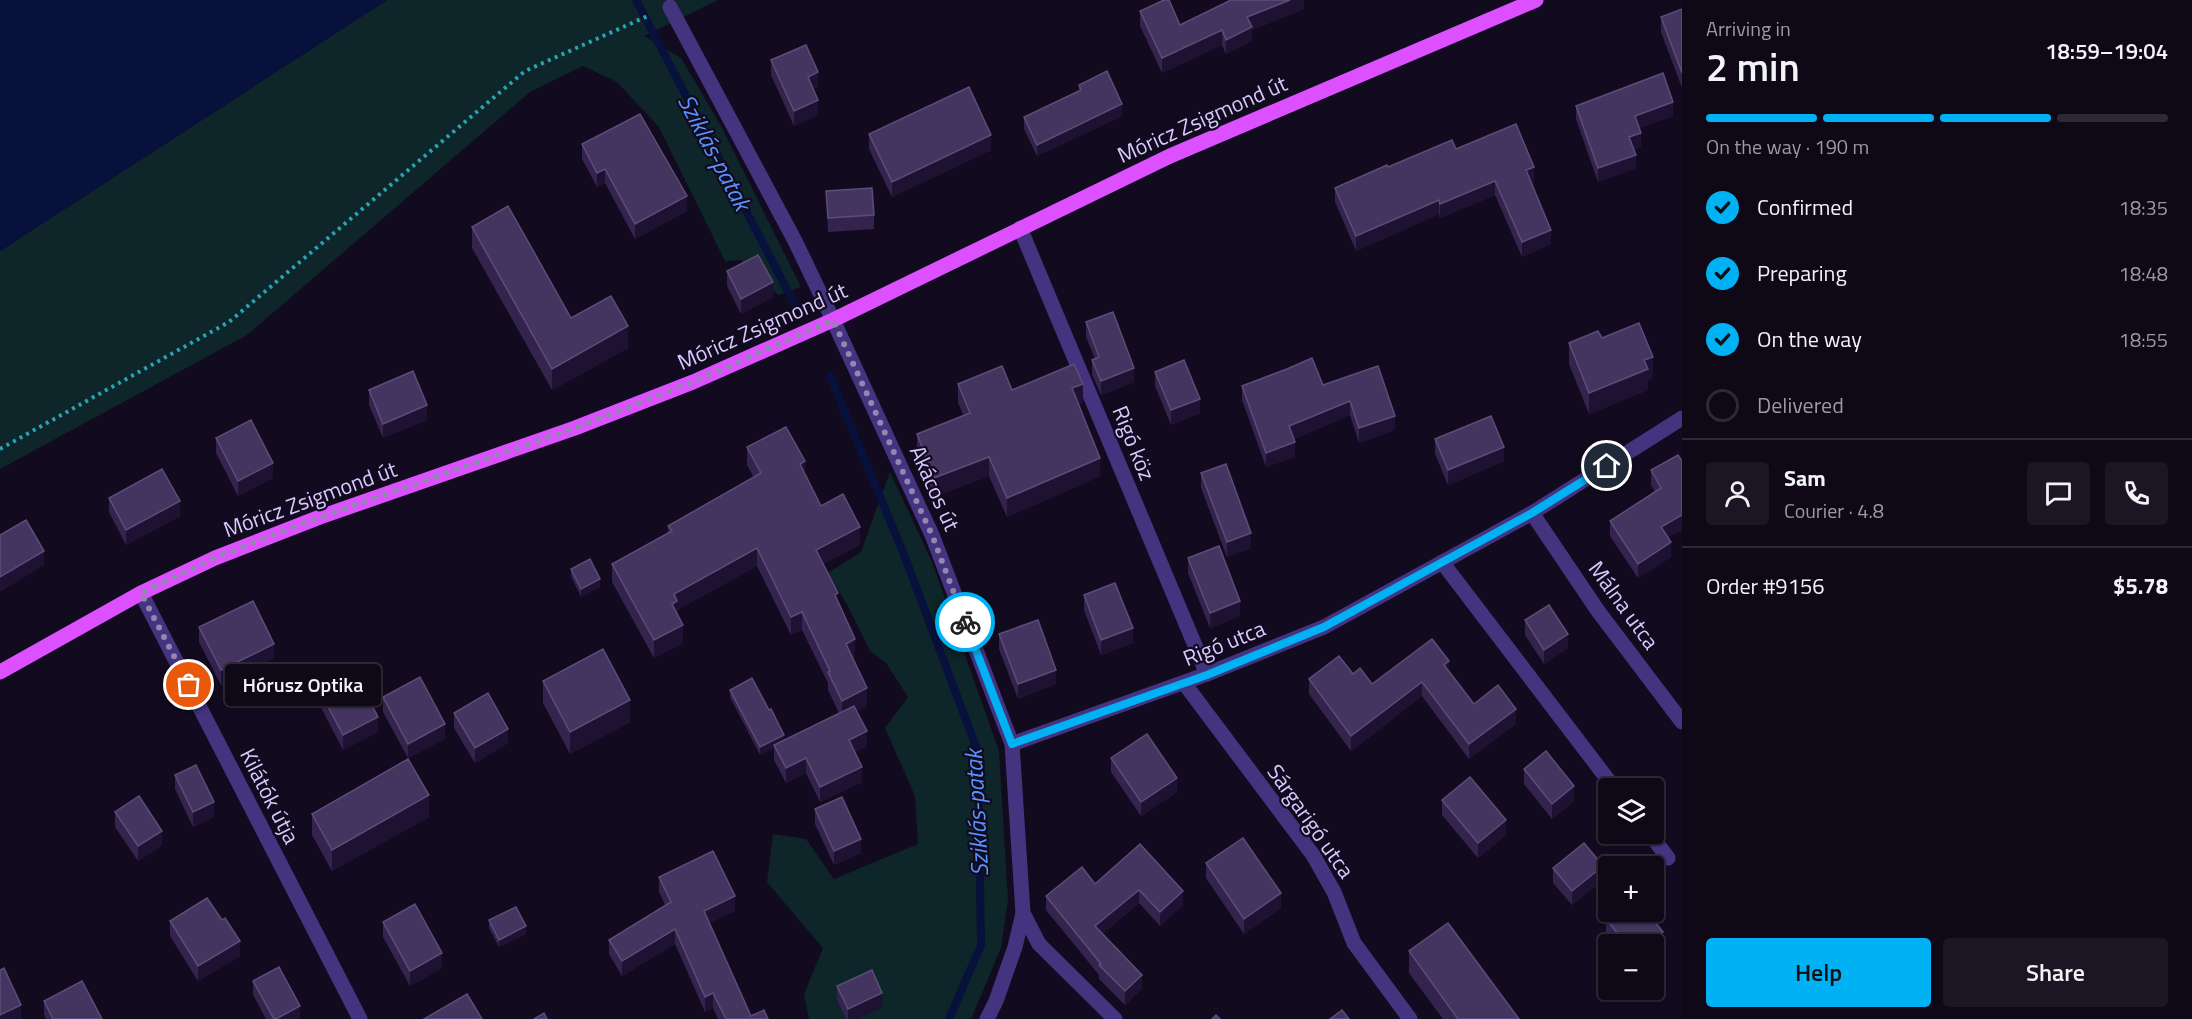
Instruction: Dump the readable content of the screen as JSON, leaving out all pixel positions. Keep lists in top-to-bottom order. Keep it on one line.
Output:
{"streets":{"main road":["Móricz Zsigmond út"],"street":["Rigó köz","Akácos út","Málna utca","Rigó utca","Kilátók útja","Sárgarigó utca"]},"crossings":[["Móricz Zsigmond út","Rigó köz"],["Móricz Zsigmond út","Akácos út"],["Móricz Zsigmond út","Kilátók útja"],["Rigó köz","Rigó utca"],["Akácos út","Rigó utca"],["Málna utca","Rigó utca"],["Rigó utca","Sárgarigó utca"]],"water":["Sziklás-patak"],"places":["Hórusz Optika"],"page":{"heading":["2 min","Arriving in","18:59–19:04"],"panel":["Sam","Courier · 4.8","Order #9156","$5.78"],"bar":"On the way · 190 m","list":[["Confirmed","18:35"],["Preparing","18:48"],["On the way","18:55"],"Delivered"],"bubble":"Hórusz Optika","map_buttons":["+","−"],"buttons":["Help","Share"]}}
